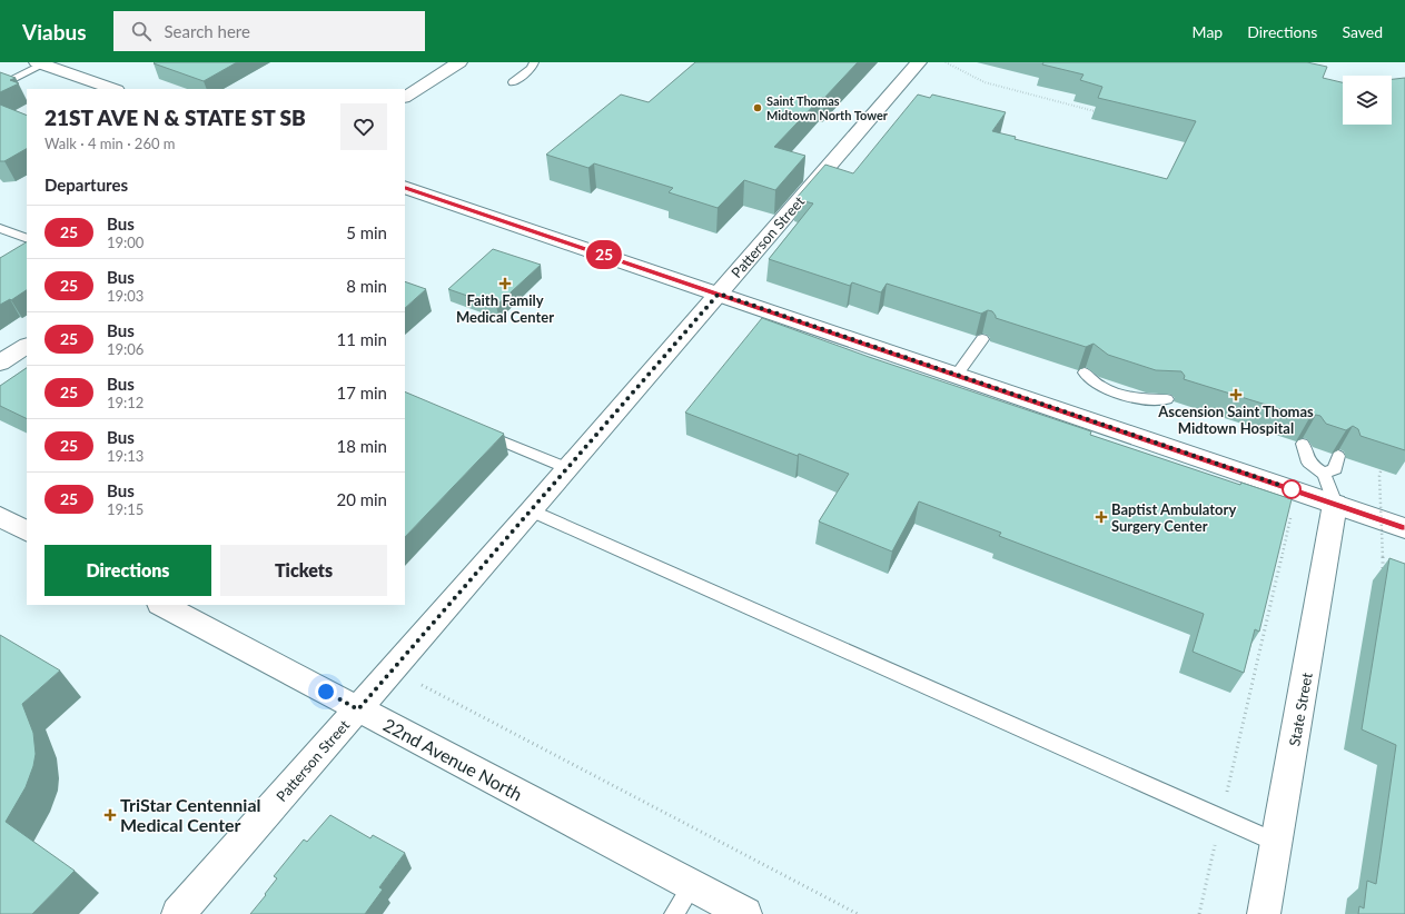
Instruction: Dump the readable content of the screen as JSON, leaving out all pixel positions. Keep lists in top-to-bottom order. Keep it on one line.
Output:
{"streets":{"street":["Patterson Street","State Street","22nd Avenue North"]},"crossings":[["Patterson Street","22nd Avenue North"]],"places":{"other":["Saint Thomas Midtown North Tower"],"health":["Faith Family Medical Center","Ascension Saint Thomas Midtown Hospital","Baptist Ambulatory Surgery Center","TriStar Centennial Medical Center"]},"lines":["bus line 25"],"page":{"header":"Viabus","search":"Search here","nav":["Map","Directions","Saved"],"on_map":"25","heading":[["21ST AVE N & STATE ST SB","Walk · 4 min · 260 m"],"Departures"],"list":[{"mark":"25","name":"Bus","note":"19:00","value":"5 min"},{"mark":"25","name":"Bus","note":"19:03","value":"8 min"},{"mark":"25","name":"Bus","note":"19:06","value":"11 min"},{"mark":"25","name":"Bus","note":"19:12","value":"17 min"},{"mark":"25","name":"Bus","note":"19:13","value":"18 min"},{"mark":"25","name":"Bus","note":"19:15","value":"20 min"}],"buttons":["Directions","Tickets"]}}
